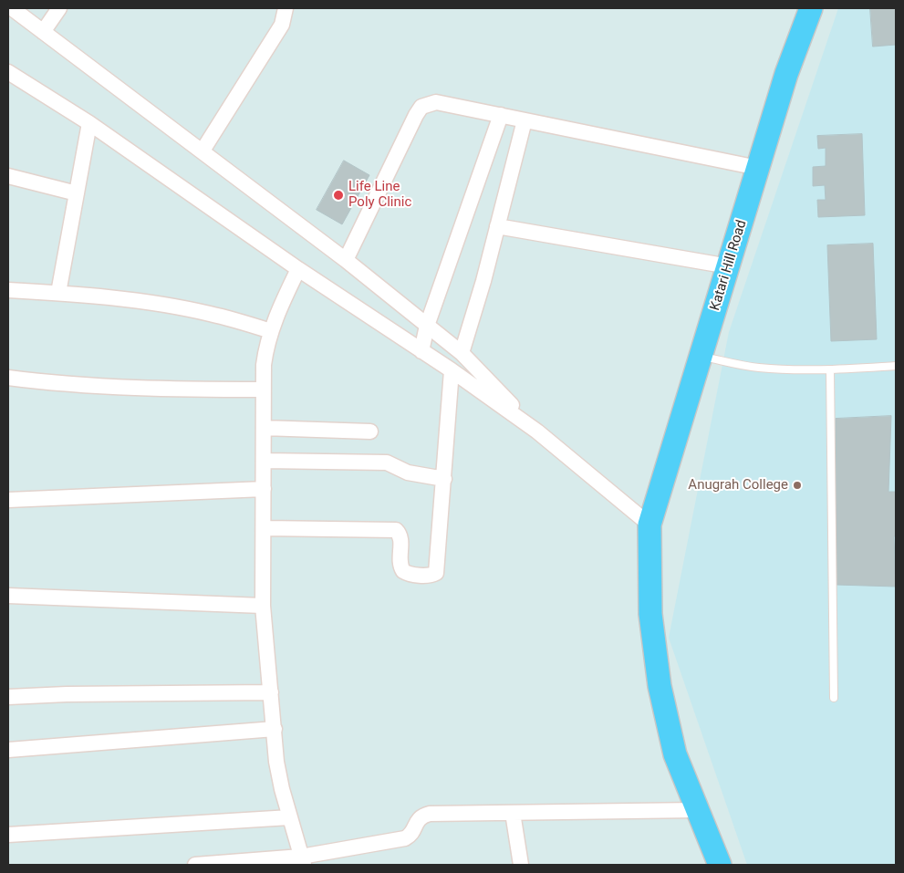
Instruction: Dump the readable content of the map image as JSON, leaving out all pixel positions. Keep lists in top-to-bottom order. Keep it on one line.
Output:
{"streets":{"main road":["Katari Hill Road"]},"places":["Life Line Poly Clinic","Anugrah College"]}
